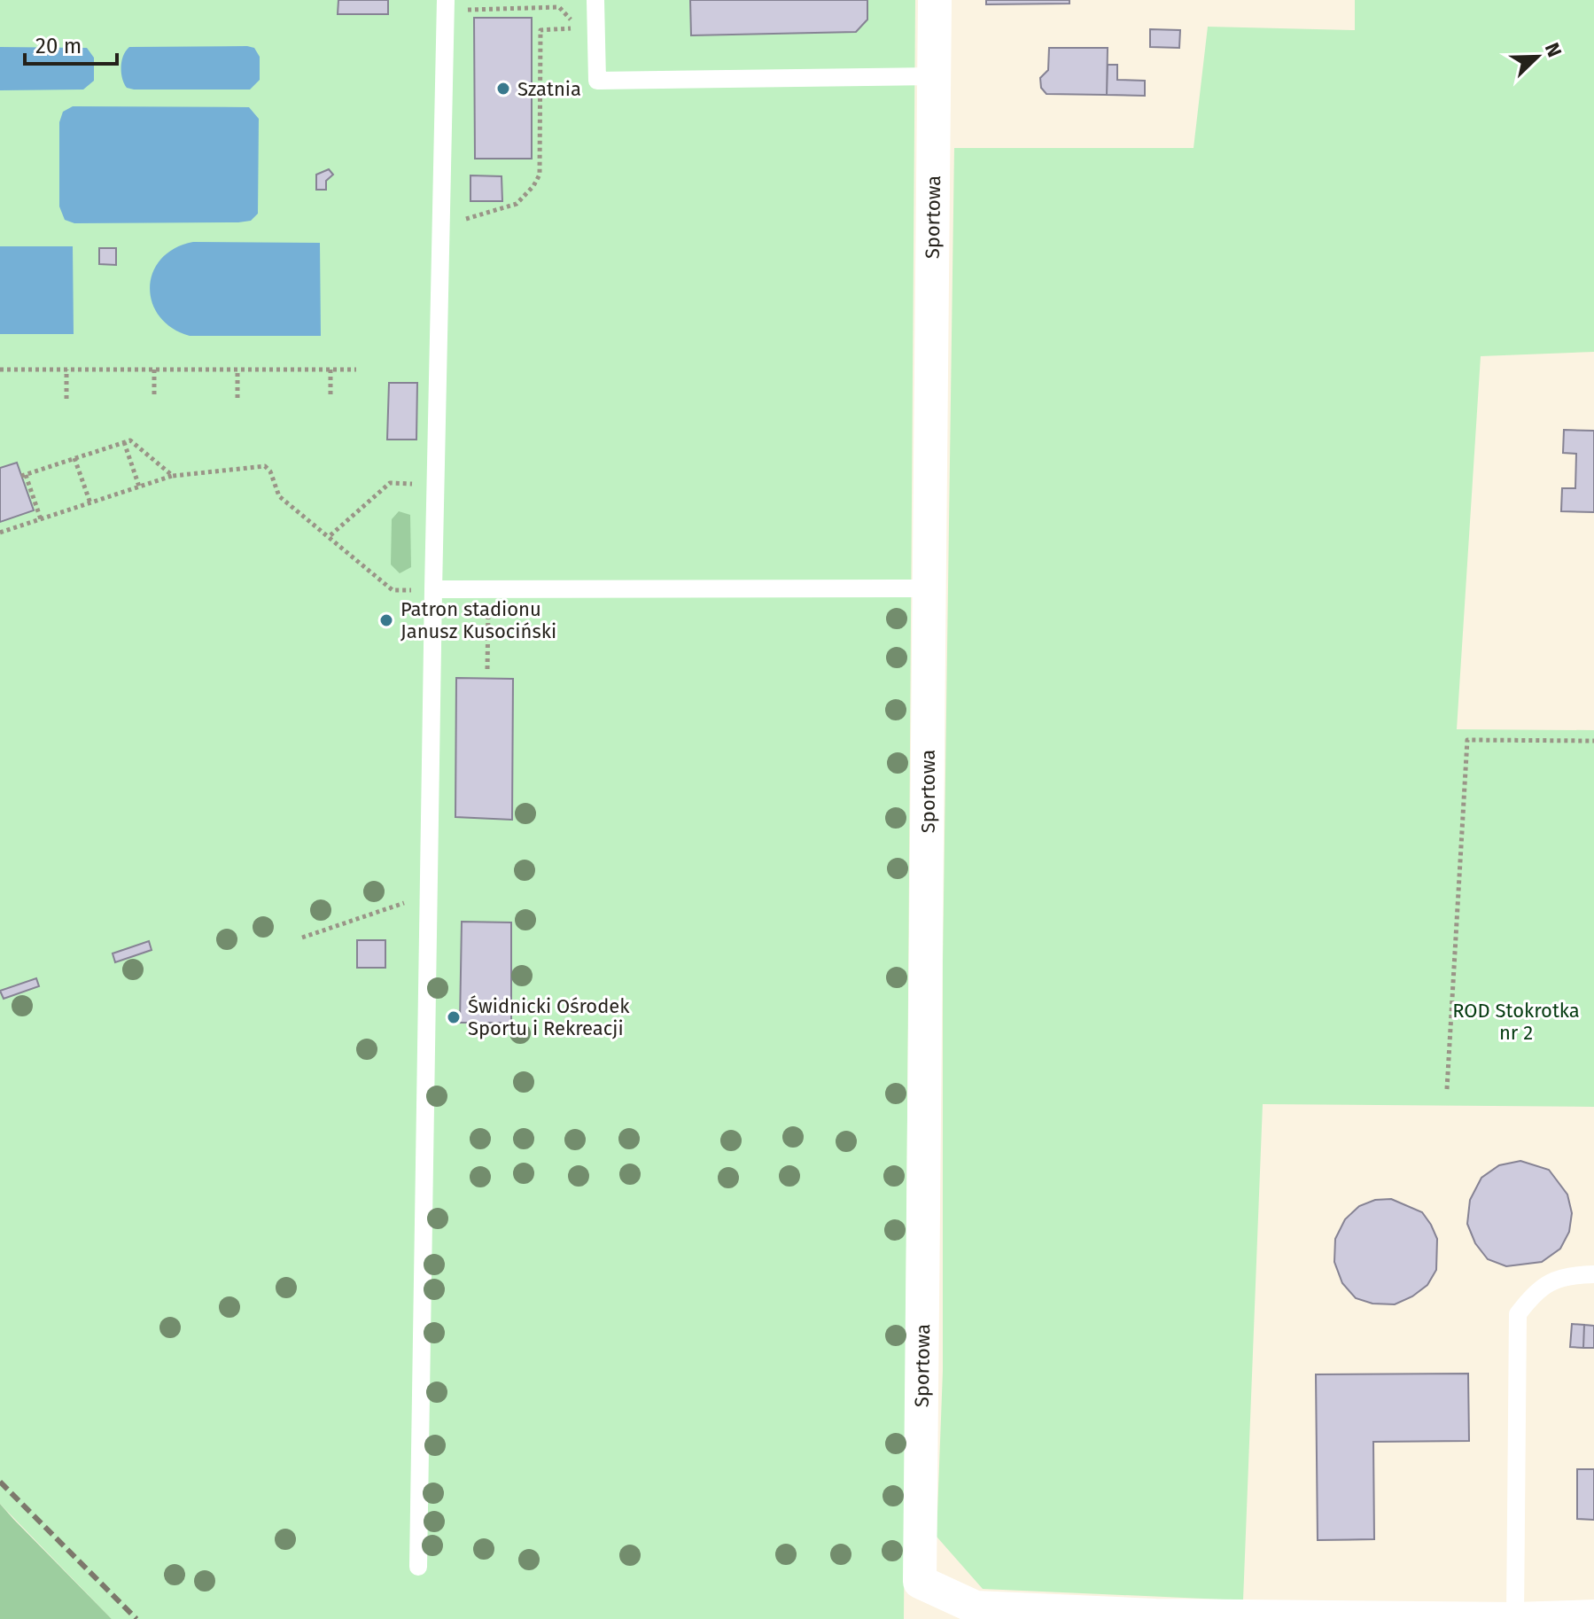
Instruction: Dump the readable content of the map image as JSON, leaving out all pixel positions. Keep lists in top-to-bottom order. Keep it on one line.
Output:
{"streets":{"street":["Sportowa"]},"parks":["ROD Stokrotka nr 2"],"places":["Szatnia","Patron stadionu Janusz Kusociński","Świdnicki Ośrodek Sportu i Rekreacji"],"scale_bar":"20 m","north":"top right"}
